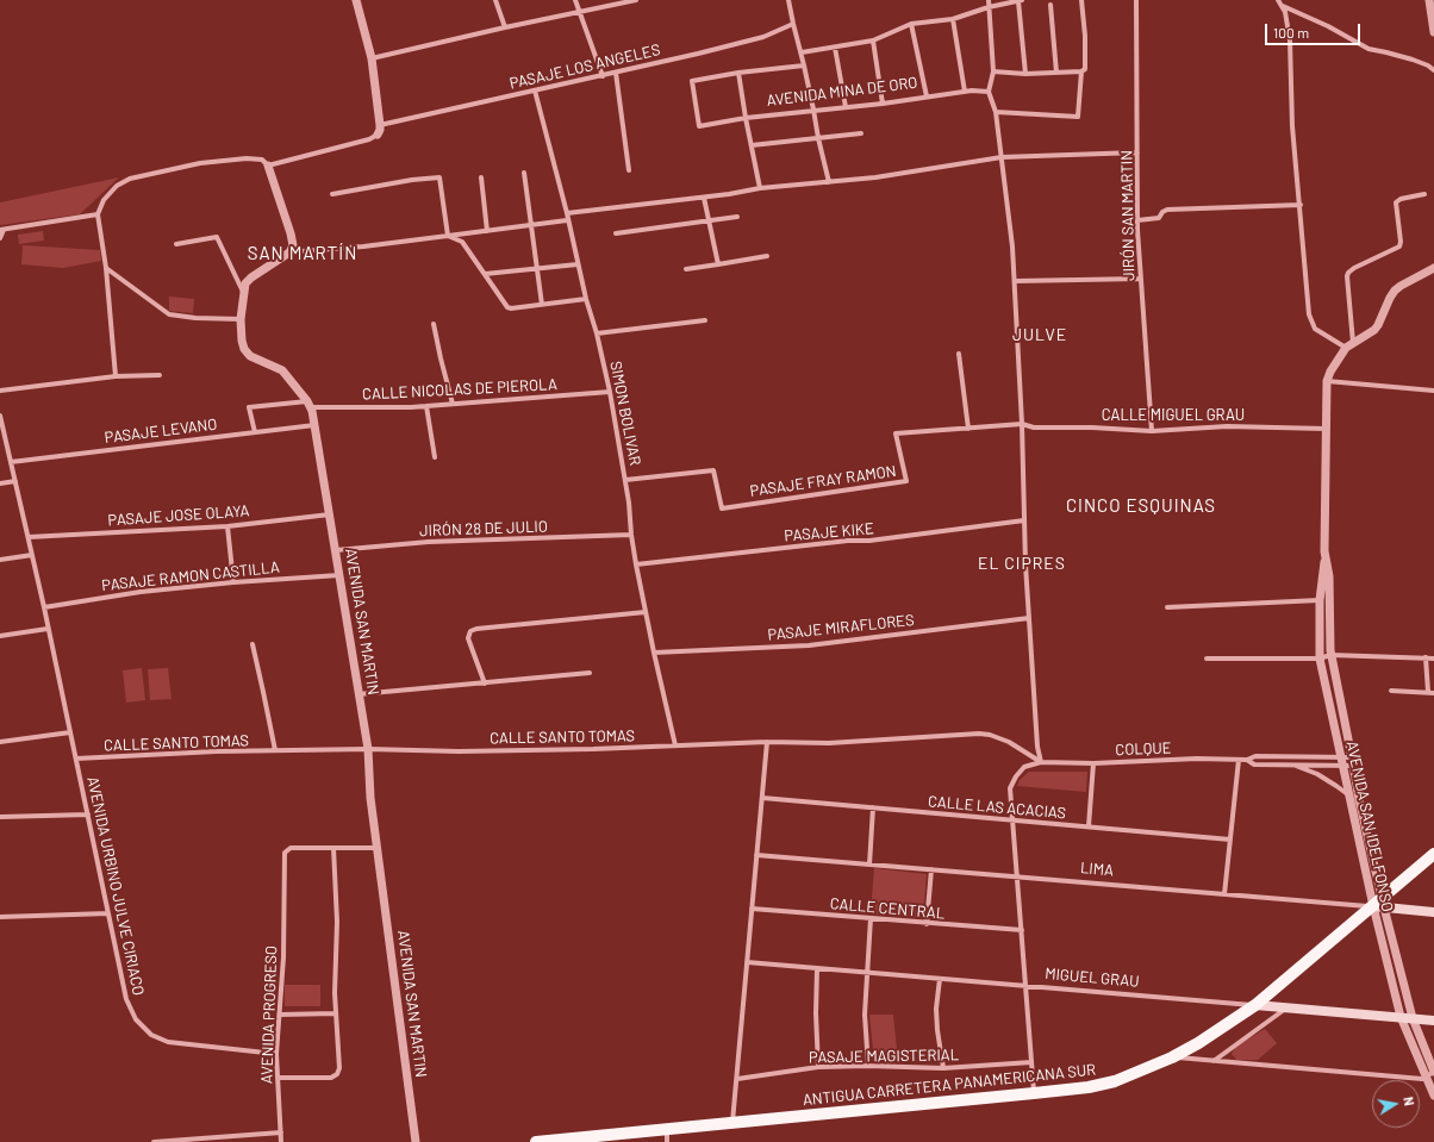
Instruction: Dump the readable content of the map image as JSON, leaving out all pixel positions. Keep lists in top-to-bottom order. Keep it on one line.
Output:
{"streets":{"highway":["ANTIGUA CARRETERA PANAMERICANA SUR"],"main road":["LIMA","MIGUEL GRAU"],"street":["PASAJE LOS ANGELES","AVENIDA MINA DE ORO","JIRÓN SAN MARTIN","CALLE NICOLAS DE PIEROLA","SIMON BOLIVAR","CALLE MIGUEL GRAU","PASAJE LEVANO","PASAJE FRAY RAMON","PASAJE JOSE OLAYA","JIRÓN 28 DE JULIO","PASAJE KIKE","PASAJE RAMON CASTILLA","AVENIDA SAN MARTIN","PASAJE MIRAFLORES","CALLE SANTO TOMAS","COLQUE","CALLE LAS ACACIAS","AVENIDA SAN IDELFONSO","AVENIDA URBINO JULVE CIRIACO","CALLE CENTRAL","AVENIDA PROGRESO","PASAJE MAGISTERIAL"]},"crossings":[["PASAJE LOS ANGELES","SIMON BOLIVAR"],["JIRÓN SAN MARTIN","CALLE MIGUEL GRAU"],["CALLE NICOLAS DE PIEROLA","SIMON BOLIVAR"],["CALLE NICOLAS DE PIEROLA","PASAJE LEVANO"],["CALLE NICOLAS DE PIEROLA","AVENIDA SAN MARTIN"],["SIMON BOLIVAR","PASAJE FRAY RAMON"],["SIMON BOLIVAR","JIRÓN 28 DE JULIO"],["SIMON BOLIVAR","PASAJE KIKE"],["SIMON BOLIVAR","PASAJE MIRAFLORES"],["SIMON BOLIVAR","CALLE SANTO TOMAS"],["CALLE MIGUEL GRAU","PASAJE FRAY RAMON"],["CALLE MIGUEL GRAU","AVENIDA SAN IDELFONSO"],["PASAJE LEVANO","AVENIDA SAN MARTIN"],["PASAJE LEVANO","AVENIDA URBINO JULVE CIRIACO"],["PASAJE JOSE OLAYA","AVENIDA SAN MARTIN"],["PASAJE JOSE OLAYA","AVENIDA URBINO JULVE CIRIACO"],["JIRÓN 28 DE JULIO","AVENIDA SAN MARTIN"],["PASAJE RAMON CASTILLA","AVENIDA SAN MARTIN"],["PASAJE RAMON CASTILLA","AVENIDA URBINO JULVE CIRIACO"],["AVENIDA SAN MARTIN","CALLE SANTO TOMAS"],["CALLE SANTO TOMAS","COLQUE"],["CALLE SANTO TOMAS","AVENIDA URBINO JULVE CIRIACO"],["COLQUE","AVENIDA SAN IDELFONSO"],["AVENIDA SAN IDELFONSO","LIMA"],["AVENIDA SAN IDELFONSO","MIGUEL GRAU"],["AVENIDA SAN IDELFONSO","ANTIGUA CARRETERA PANAMERICANA SUR"],["LIMA","ANTIGUA CARRETERA PANAMERICANA SUR"],["AVENIDA URBINO JULVE CIRIACO","AVENIDA PROGRESO"],["MIGUEL GRAU","ANTIGUA CARRETERA PANAMERICANA SUR"]],"districts":["SAN MARTÍN","JULVE","CINCO ESQUINAS","EL CIPRES"],"scale_bar":"100 m","north":"right"}
